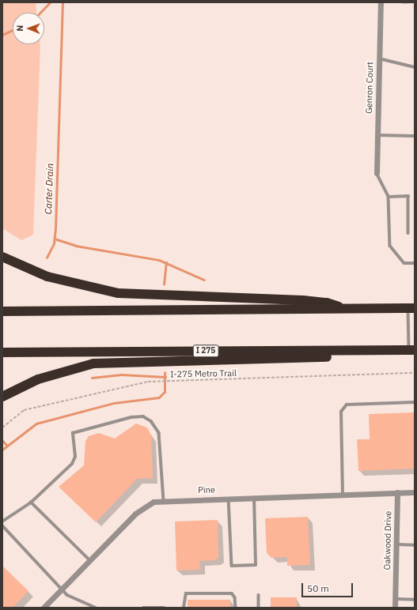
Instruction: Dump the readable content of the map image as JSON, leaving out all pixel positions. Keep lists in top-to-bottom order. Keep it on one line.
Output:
{"streets":{"highway":["I 275"],"street":["Genron Court","Pine","Oakwood Drive"],"path":["I-275 Metro Trail"]},"crossings":[["Pine","Oakwood Drive"]],"water":["Carter Drain"],"scale_bar":"50 m","north":"left"}
